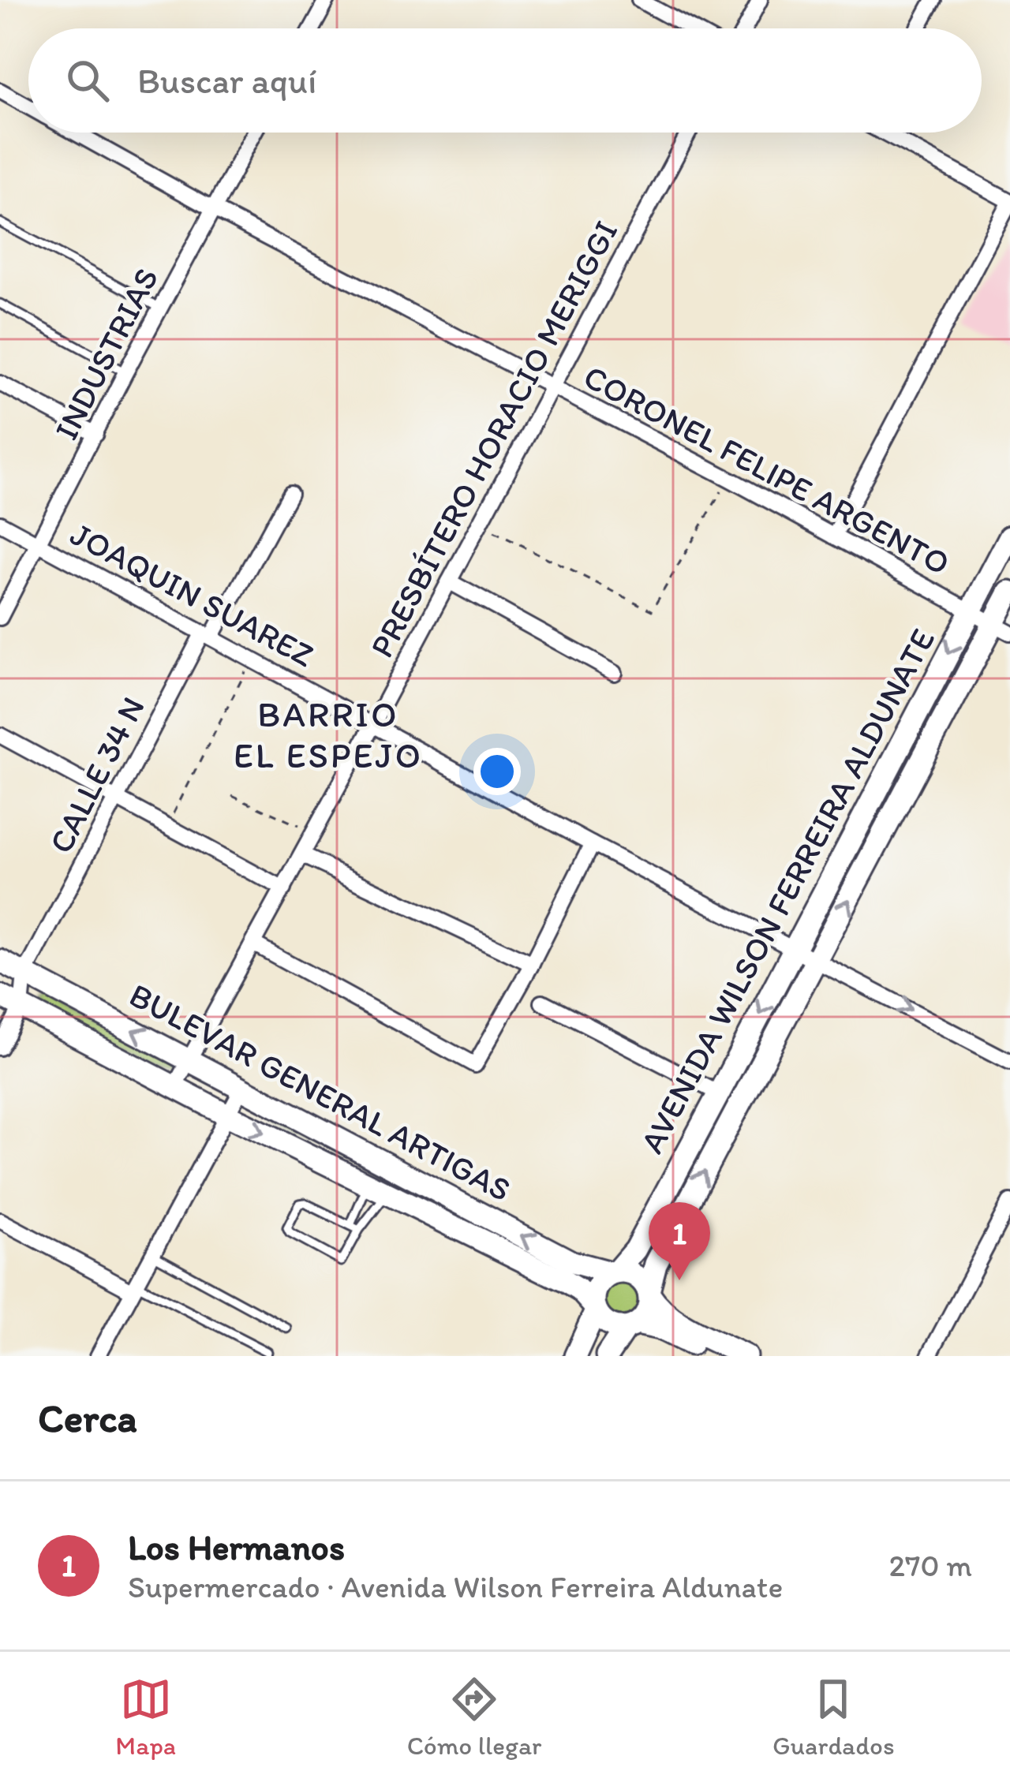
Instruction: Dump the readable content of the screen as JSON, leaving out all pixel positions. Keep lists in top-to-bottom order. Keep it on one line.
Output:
{"streets":{"street":["INDUSTRIAS","PRESBÍTERO HORACIO MERIGGI","CORONEL FELIPE ARGENTO","JOAQUIN SUAREZ","CALLE 34 N","AVENIDA WILSON FERREIRA ALDUNATE","BULEVAR GENERAL ARTIGAS"]},"crossings":[["INDUSTRIAS","CORONEL FELIPE ARGENTO"],["INDUSTRIAS","JOAQUIN SUAREZ"],["PRESBÍTERO HORACIO MERIGGI","CORONEL FELIPE ARGENTO"],["PRESBÍTERO HORACIO MERIGGI","JOAQUIN SUAREZ"],["PRESBÍTERO HORACIO MERIGGI","BULEVAR GENERAL ARTIGAS"],["CORONEL FELIPE ARGENTO","AVENIDA WILSON FERREIRA ALDUNATE"],["JOAQUIN SUAREZ","CALLE 34 N"],["JOAQUIN SUAREZ","AVENIDA WILSON FERREIRA ALDUNATE"],["CALLE 34 N","BULEVAR GENERAL ARTIGAS"],["AVENIDA WILSON FERREIRA ALDUNATE","BULEVAR GENERAL ARTIGAS"]],"districts":["BARRIO EL ESPEJO"],"page":{"search":"Buscar aquí","pins":"1","heading":"Cerca","list":[{"mark":"1","name":"Los Hermanos","note":"Supermercado · Avenida Wilson Ferreira Aldunate","value":"270 m"}],"nav":["Mapa","Cómo llegar","Guardados"]}}
